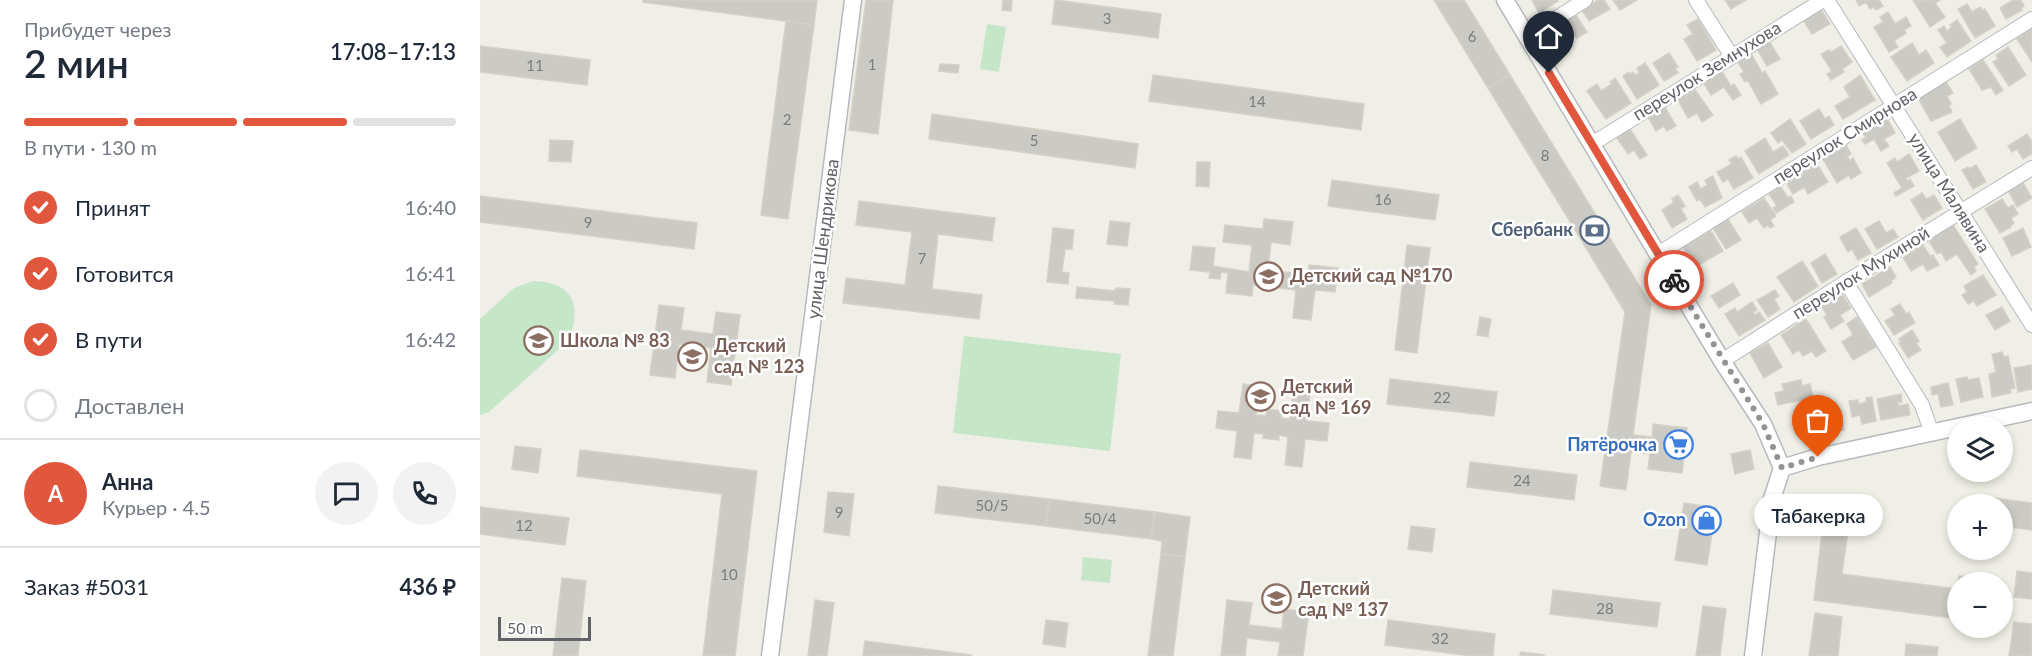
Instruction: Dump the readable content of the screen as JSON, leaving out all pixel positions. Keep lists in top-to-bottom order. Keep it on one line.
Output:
{"streets":{"street":["переулок Земнухова","переулок Смирнова","улица Малявина","улица Шендрикова","переулок Мухиной"]},"crossings":[["переулок Смирнова","улица Малявина"],["улица Малявина","переулок Мухиной"]],"places":{"bank":["Сбербанк"],"school or university":["Детский сад №170","Школа № 83","Детский сад № 123","Детский сад № 169","Детский сад № 137"],"supermarket":["Пятёрочка"],"other":["Табакерка"],"shop":["Ozon"]},"house_numbers":["3","6","1","11","14","2","5","8","16","9","7","22","24","50/5","9","50/4","12","10","28","32"],"scale_bar":"50 m","page":{"heading":["2 мин","Прибудет через","17:08–17:13"],"panel":["Анна","Курьер · 4.5","Заказ #5031","436 ₽"],"bar":"В пути · 130 m","list":[["Принят","16:40"],["Готовится","16:41"],["В пути","16:42"],"Доставлен"],"map_buttons":["+","−"],"round":"А","bubble":"Табакерка","scale":"50 m"}}
